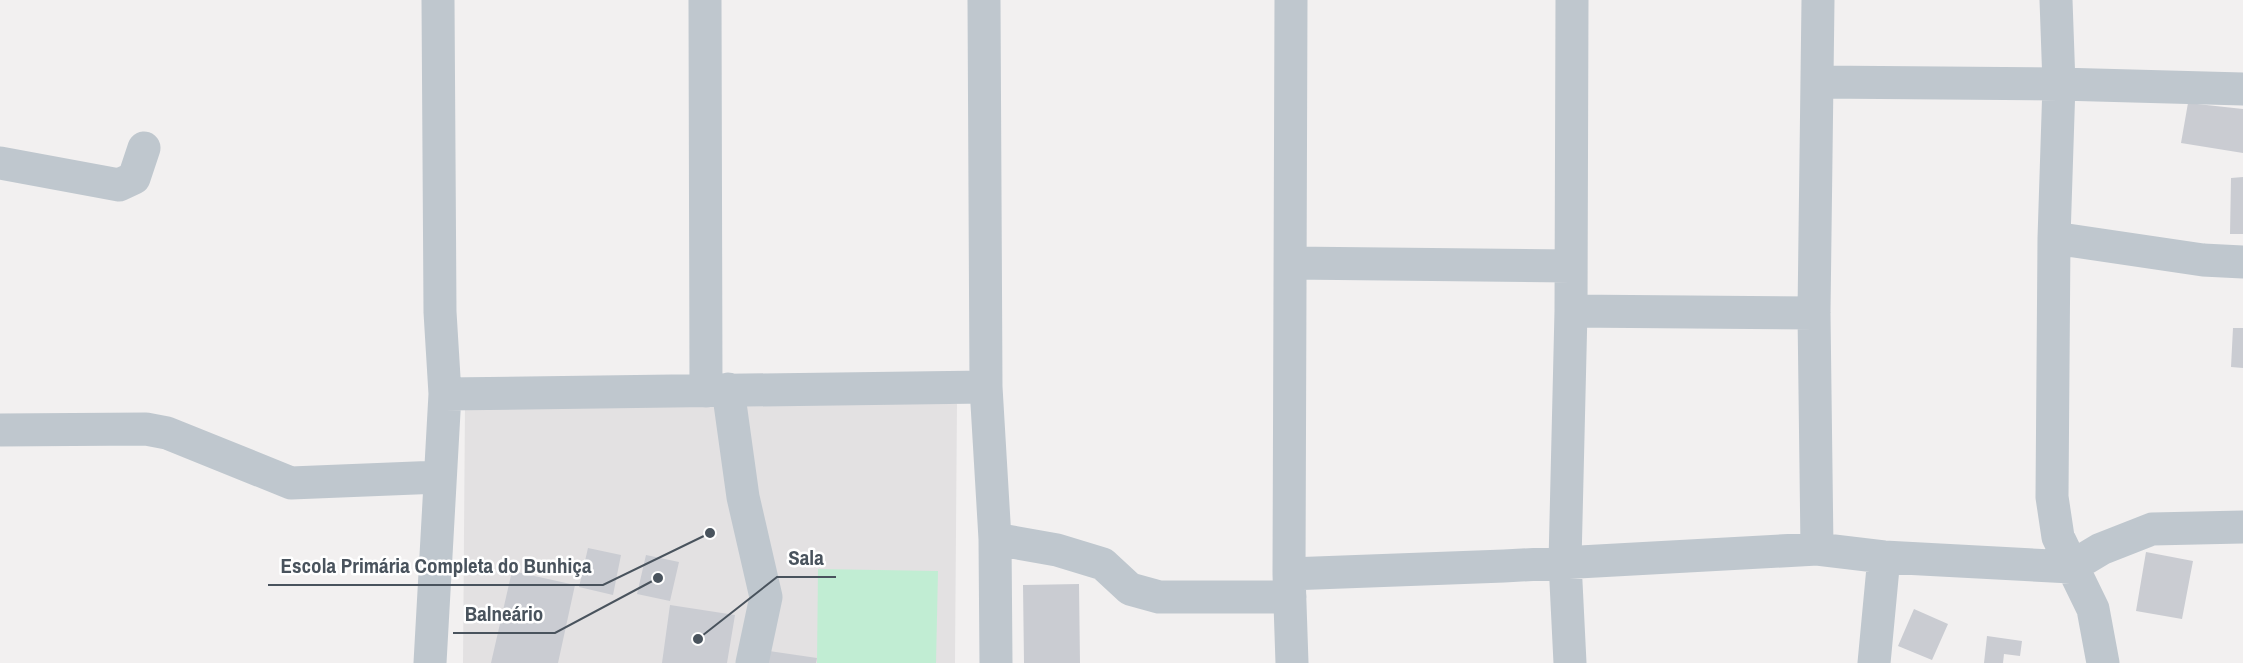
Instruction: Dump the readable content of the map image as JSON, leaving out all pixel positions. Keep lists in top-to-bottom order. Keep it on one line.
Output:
{"places":["Escola Primária Completa do Bunhiça","Balneário","Sala"]}
